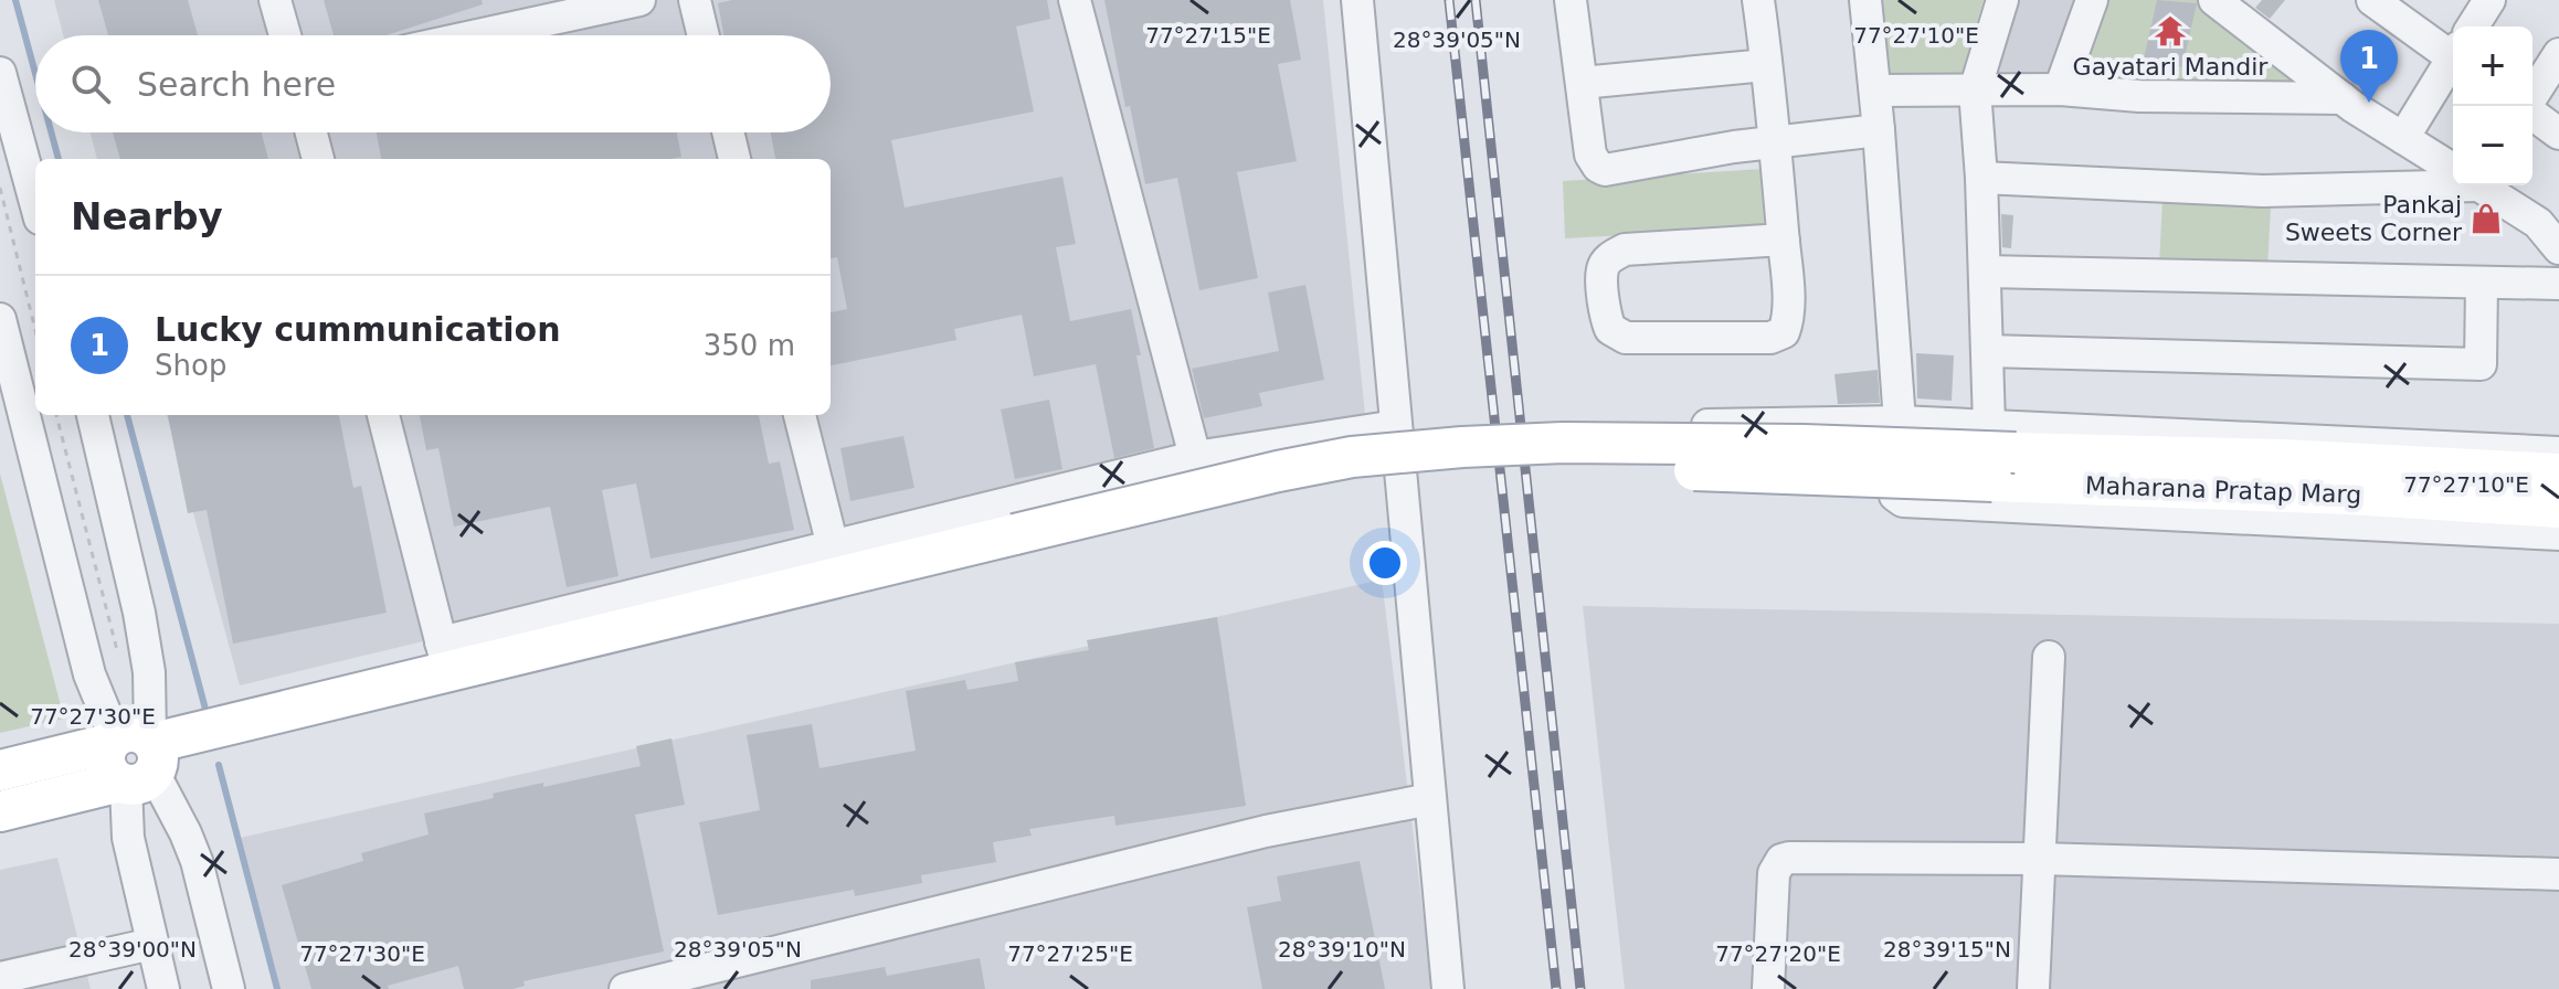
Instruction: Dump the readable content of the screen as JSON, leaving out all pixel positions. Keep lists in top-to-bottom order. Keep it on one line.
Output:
{"streets":{"main road":["Maharana Pratap Marg"]},"places":{"temple":["Gayatari Mandir"],"shop":["Pankaj Sweets Corner"]},"page":{"map_buttons":["+","−"],"pins":"1","search":"Search here","heading":"Nearby","list":[{"mark":"1","name":"Lucky cummunication","note":"Shop","value":"350 m"}]},"coordinates":["77°27'15\"E","77°27'10\"E","28°39'05\"N","77°27'30\"E","28°39'00\"N","28°39'10\"N","28°39'15\"N","77°27'25\"E","77°27'20\"E"]}
